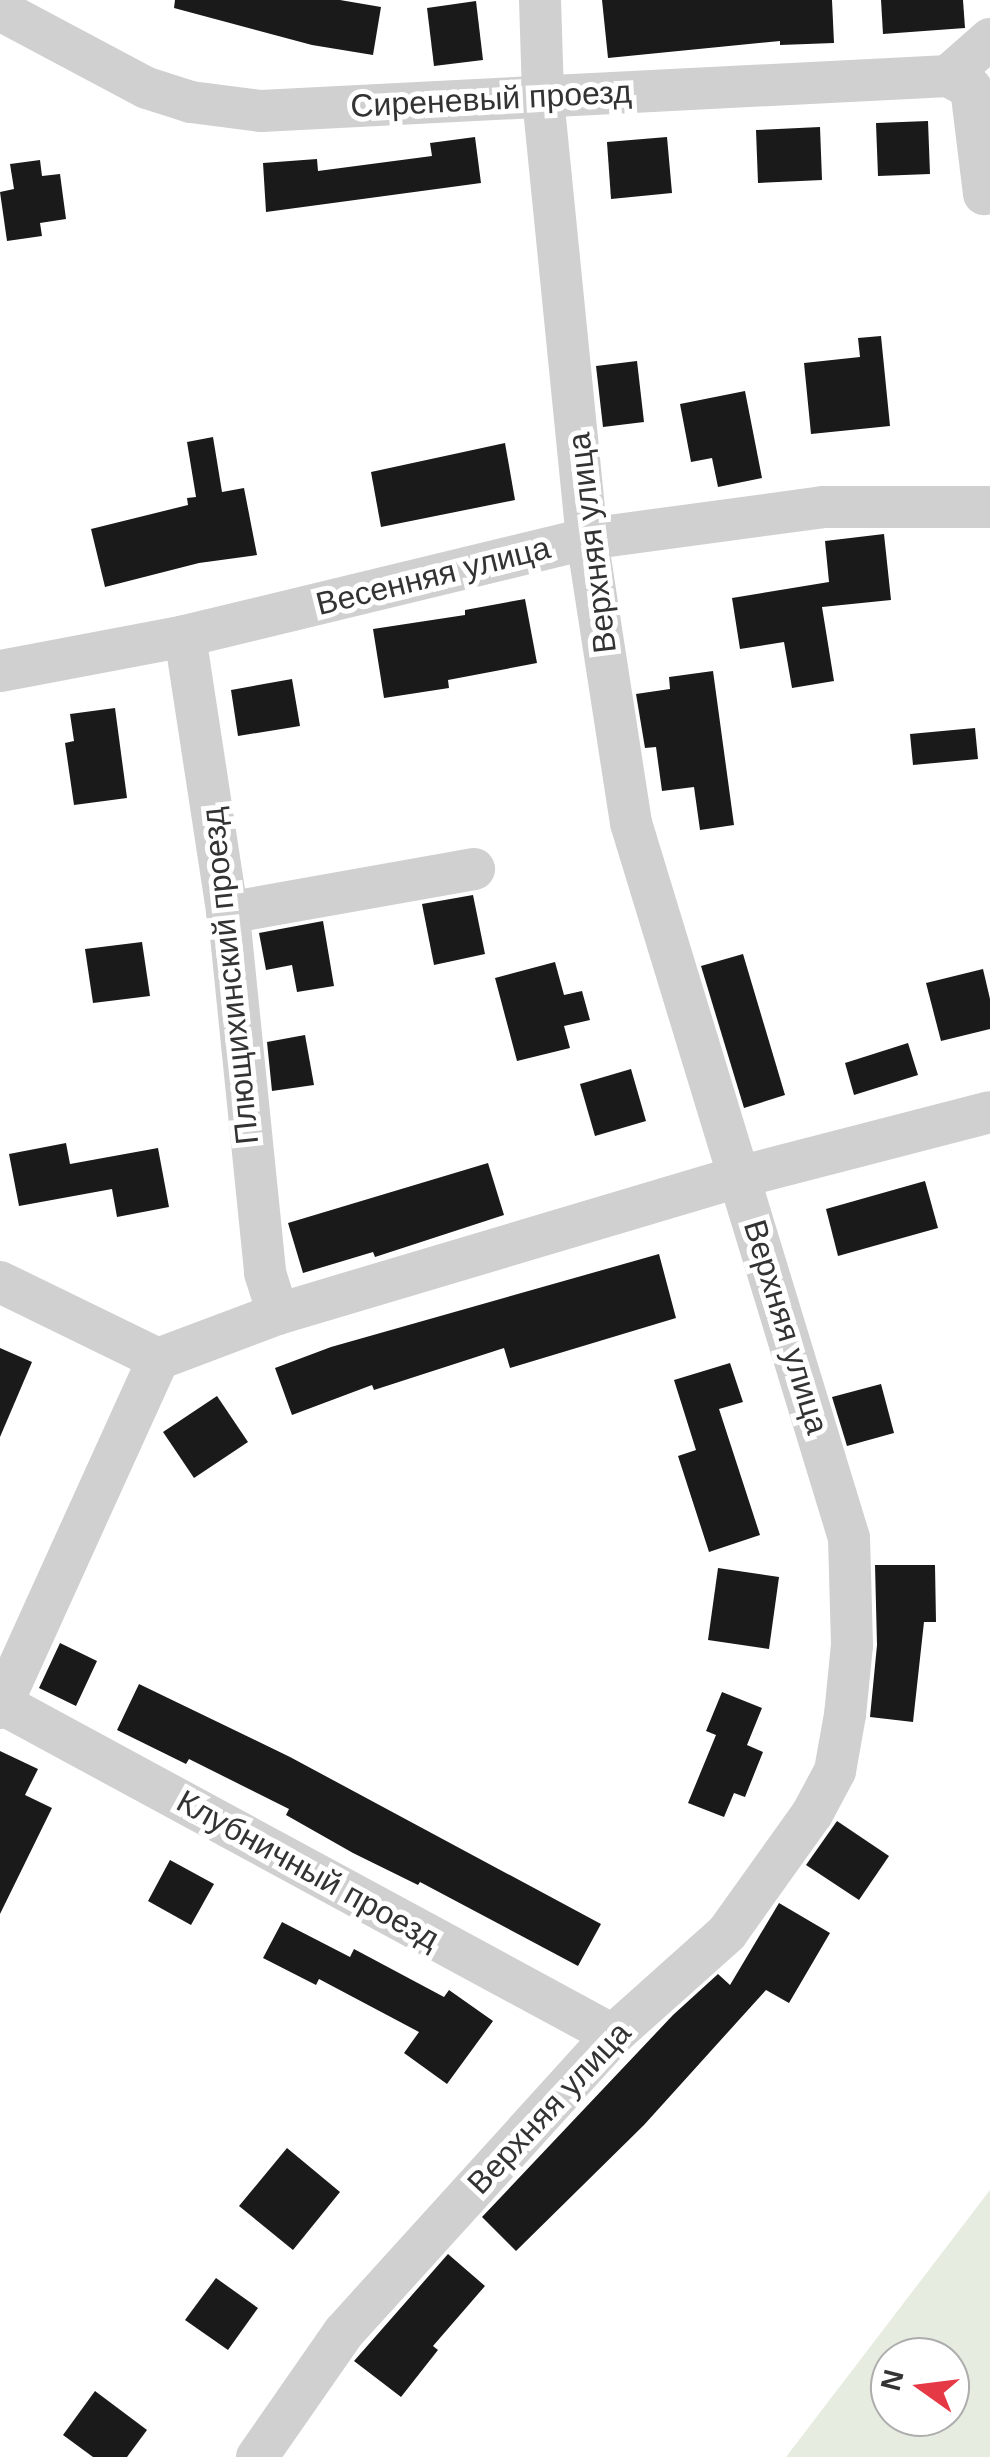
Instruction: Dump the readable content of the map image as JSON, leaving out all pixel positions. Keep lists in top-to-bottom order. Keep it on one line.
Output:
{"streets":{"street":["Сиреневый проезд","Верхняя улица","Весенняя улица","Плющихинский проезд","Клубничный проезд"]},"crossings":[["Сиреневый проезд","Верхняя улица"],["Верхняя улица","Весенняя улица"],["Верхняя улица","Клубничный проезд"],["Весенняя улица","Плющихинский проезд"]],"north":"left"}
